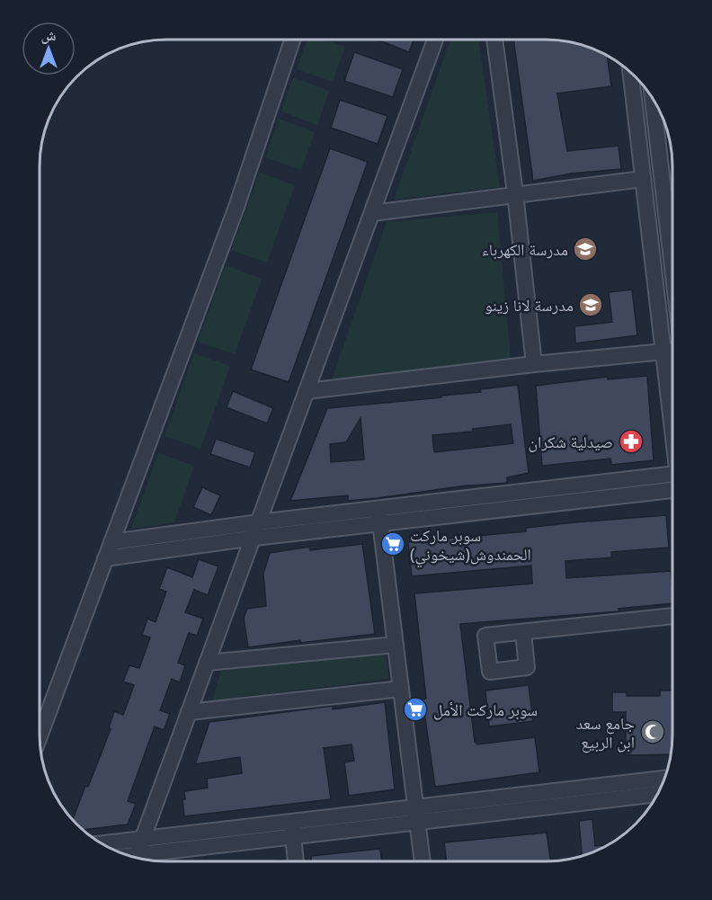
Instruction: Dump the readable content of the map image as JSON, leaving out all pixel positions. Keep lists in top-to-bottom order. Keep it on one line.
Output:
{"places":{"school or university":["مدرسة الكهرباء","مدرسة لانا زينو"],"pharmacy":["صيدلية شكران"],"supermarket":["سوبر ماركت الحمندوش(شيخوني)","سوبر ماركت الأمل"],"mosque":["جامع سعد ابن الربيع"]},"north":"top"}
